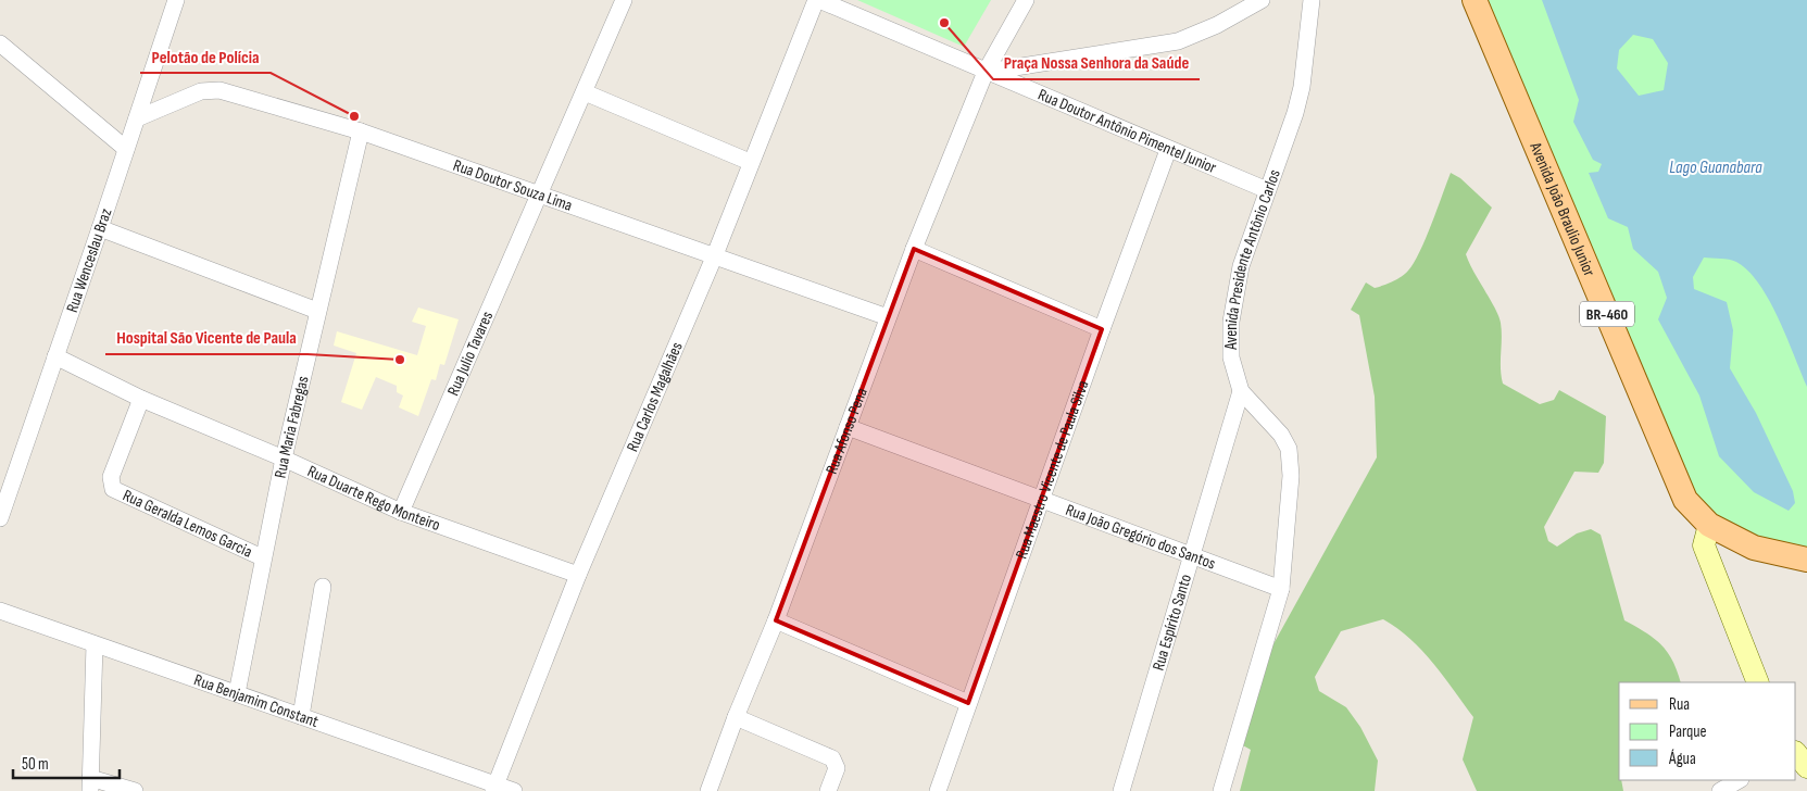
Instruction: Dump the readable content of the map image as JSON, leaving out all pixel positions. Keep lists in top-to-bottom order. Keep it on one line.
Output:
{"streets":{"main road":["Avenida João Braulio Junior","BR-460"],"street":["Rua Doutor Antônio Pimentel Junior","Rua Doutor Souza Lima","Rua Wenceslau Braz","Avenida Presidente Antônio Carlos","Rua Julio Tavares","Rua Carlos Magalhães","Rua Maria Fabregas","Rua Afonso Pena","Rua Maestro Vicente de Paula Silva","Rua Duarte Rego Monteiro","Rua Geralda Lemos Garcia","Rua João Gregório dos Santos","Rua Espírito Santo","Rua Benjamim Constant"]},"crossings":[["Rua Doutor Antônio Pimentel Junior","Avenida Presidente Antônio Carlos"],["Rua Doutor Antônio Pimentel Junior","Rua Carlos Magalhães"],["Rua Doutor Antônio Pimentel Junior","Rua Afonso Pena"],["Rua Doutor Antônio Pimentel Junior","Rua Maestro Vicente de Paula Silva"],["Rua Doutor Souza Lima","Rua Wenceslau Braz"],["Rua Doutor Souza Lima","Rua Julio Tavares"],["Rua Doutor Souza Lima","Rua Carlos Magalhães"],["Rua Doutor Souza Lima","Rua Maria Fabregas"],["Rua Doutor Souza Lima","Rua Afonso Pena"],["Rua Wenceslau Braz","Rua Duarte Rego Monteiro"],["Avenida Presidente Antônio Carlos","Rua João Gregório dos Santos"],["Avenida Presidente Antônio Carlos","Rua Espírito Santo"],["Rua Julio Tavares","Rua Duarte Rego Monteiro"],["Rua Carlos Magalhães","Rua Duarte Rego Monteiro"],["Rua Carlos Magalhães","Rua Benjamim Constant"],["Rua Maria Fabregas","Rua Duarte Rego Monteiro"],["Rua Maria Fabregas","Rua Geralda Lemos Garcia"],["Rua Maria Fabregas","Rua Benjamim Constant"],["Rua Afonso Pena","Rua João Gregório dos Santos"],["Rua Maestro Vicente de Paula Silva","Rua João Gregório dos Santos"],["Rua Duarte Rego Monteiro","Rua Geralda Lemos Garcia"],["Rua João Gregório dos Santos","Rua Espírito Santo"]],"water":["Lago Guanabara"],"places":["Praça Nossa Senhora da Saúde","Pelotão de Polícia","Hospital São Vicente de Paula"],"legend":["Rua","Parque","Água"],"scale_bar":"50 m"}
